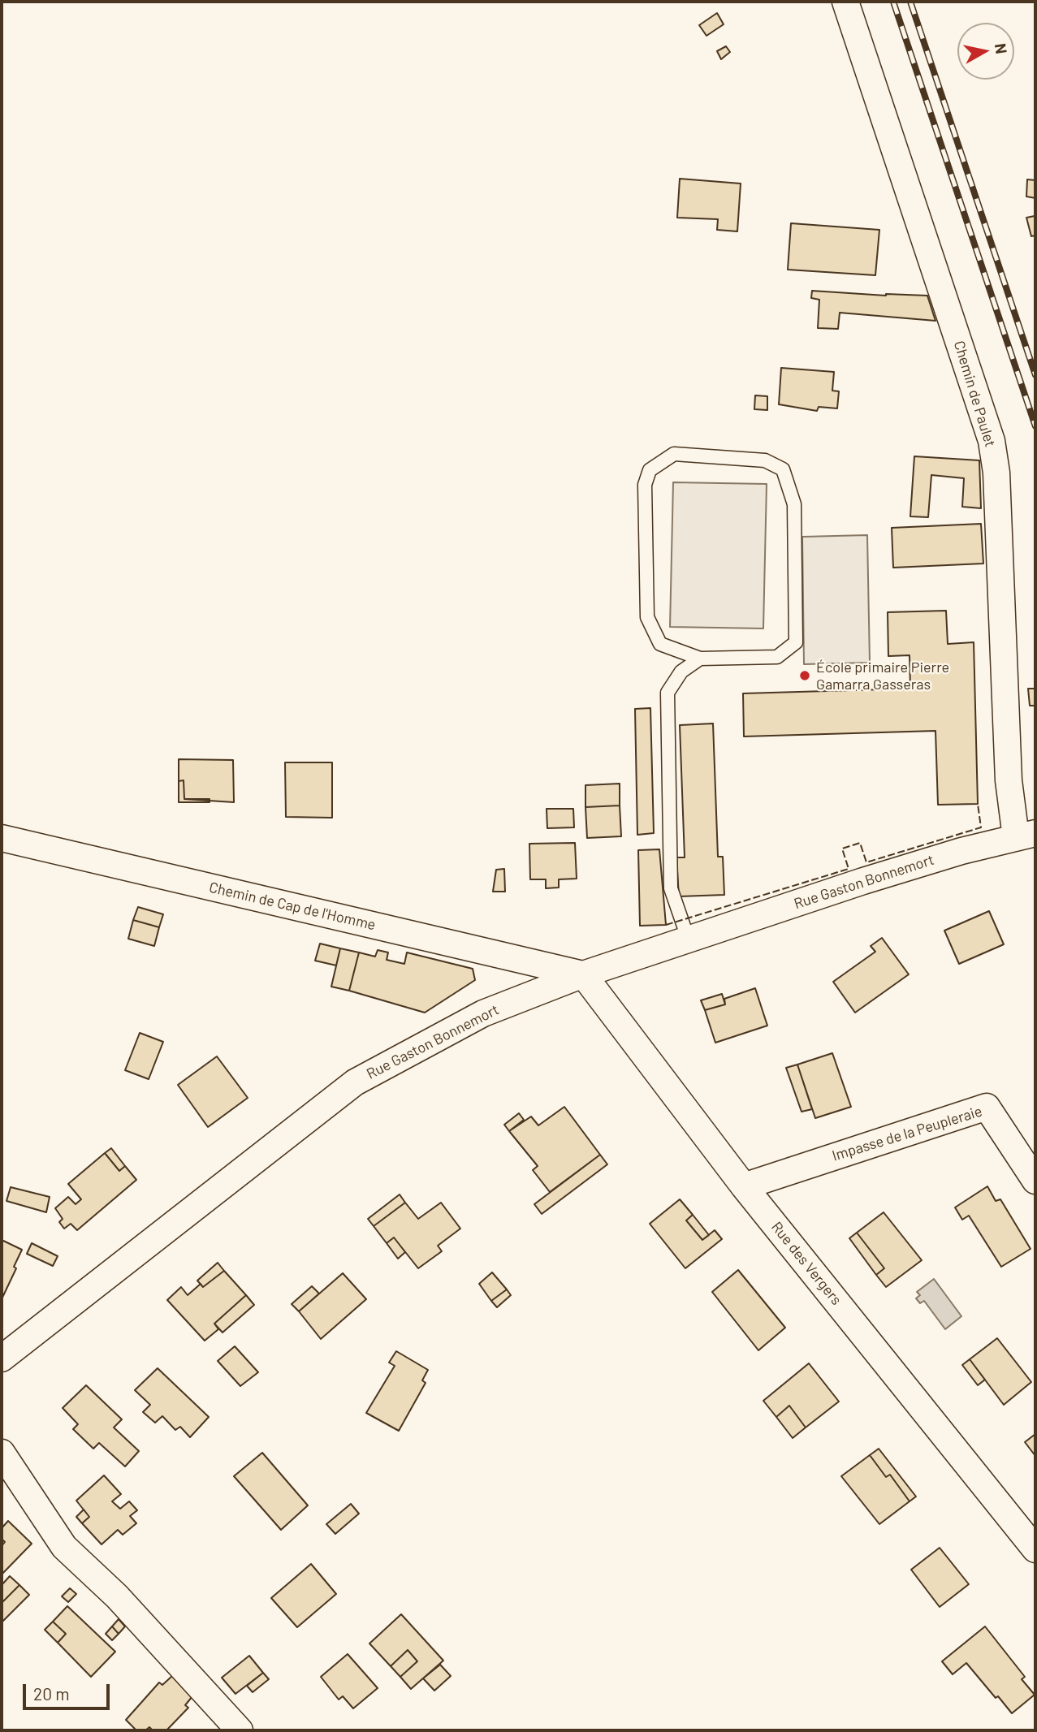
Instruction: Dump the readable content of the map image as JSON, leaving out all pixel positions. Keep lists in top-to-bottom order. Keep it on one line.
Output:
{"streets":{"street":["Chemin de Paulet","Rue Gaston Bonnemort","Chemin de Cap de l'Homme","Impasse de la Peupleraie","Rue des Vergers"]},"crossings":[["Chemin de Paulet","Rue Gaston Bonnemort"],["Rue Gaston Bonnemort","Chemin de Cap de l'Homme"],["Rue Gaston Bonnemort","Rue des Vergers"],["Chemin de Cap de l'Homme","Rue des Vergers"],["Impasse de la Peupleraie","Rue des Vergers"]],"places":["École primaire Pierre Gamarra Gasseras"],"scale_bar":"20 m","north":"right"}
